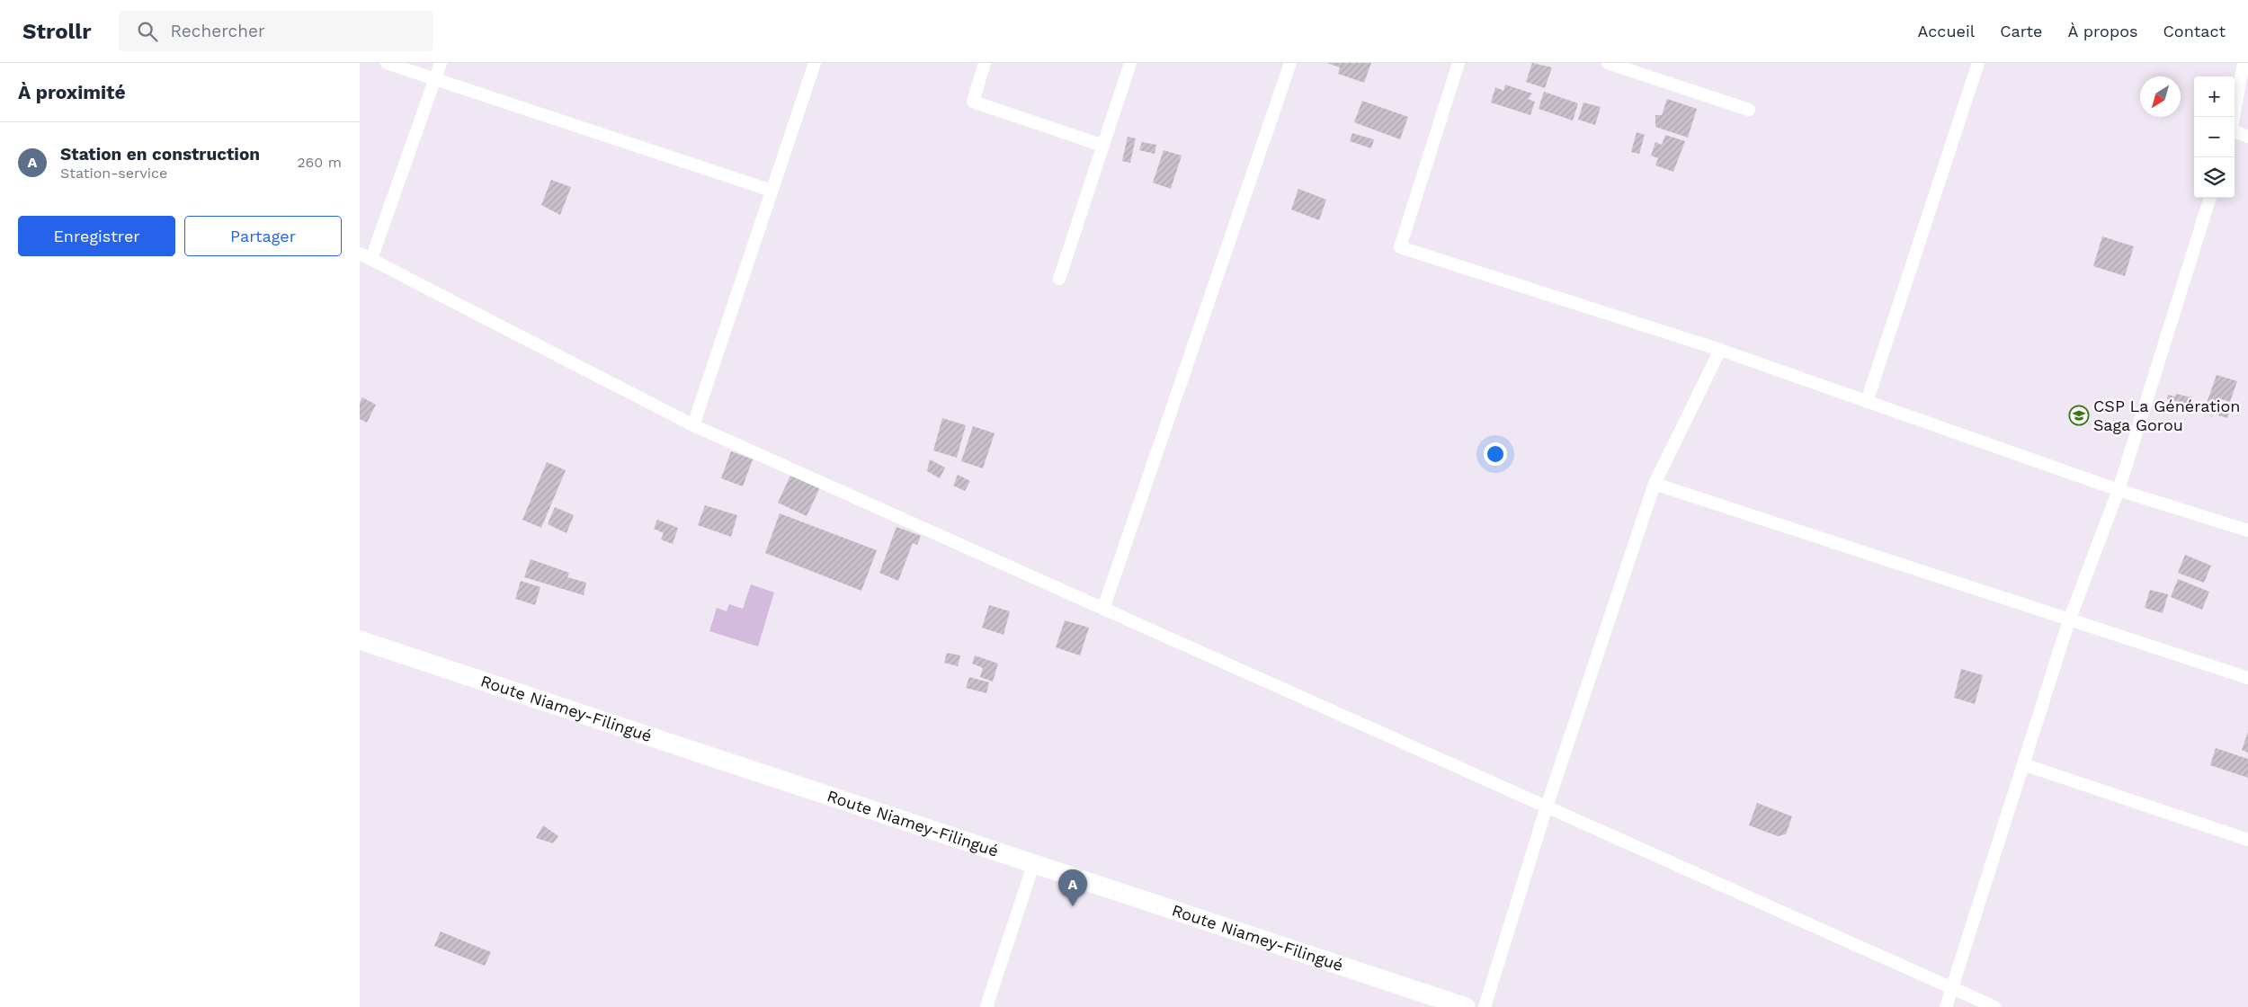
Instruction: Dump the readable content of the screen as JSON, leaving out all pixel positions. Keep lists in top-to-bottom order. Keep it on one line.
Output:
{"streets":{"main road":["Route Niamey-Filingué"]},"places":{"school or university":["CSP La Génération Saga Gorou"]},"north":"bottom left","page":{"header":"Strollr","search":"Rechercher","nav":["Accueil","Carte","À propos","Contact"],"heading":"À proximité","map_buttons":["+","−"],"list":[{"mark":"A","name":"Station en construction","note":"Station-service","value":"260 m"}],"buttons":["Enregistrer","Partager"],"pins":"A"}}
